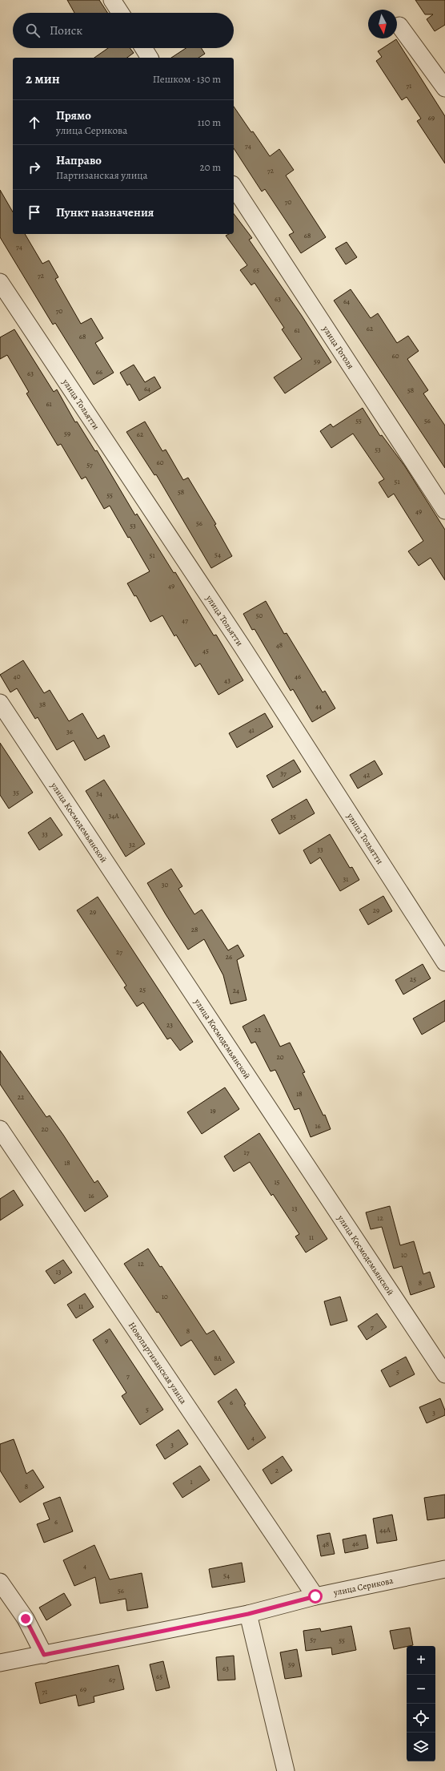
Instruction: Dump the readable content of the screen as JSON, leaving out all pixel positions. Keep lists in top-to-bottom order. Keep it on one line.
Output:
{"streets":{"street":["улица Гоголя","улица Тольятти","улица Космодемьянской","Новопартизанская улица","улица Серикова"]},"crossings":[["Новопартизанская улица","улица Серикова"]],"house_numbers":["71","69","74","72","70","68","74","65","72","63","64","70","62","61","68","60","59","66","63","64","58","61","55","56","59","62","53","60","57","51","58","55","49","56","53","54","51","49","50","47","48","45","40","46","43","38","44","41","36","37","42","35","34","34А","35","33","32","33","31","30","29","29","28","27","26","25","25","24","23","22","20","18","22","19","16","20","17","18","15","16","13","12","11","10","12","13","8","10","11","7","8","9","8А","5","7","6","5","3","4","3","2","1","8","6","44А","46","48","4","54","56","57","55","59","63","65","67","69","71"],"north":"bottom","page":{"search":"Поиск","heading":["2 мин","Пешком · 130 m"],"list":[["Прямо","улица Серикова","110 m"],["Направо","Партизанская улица","20 m"],"Пункт назначения"],"map_buttons":["+","−"]}}
